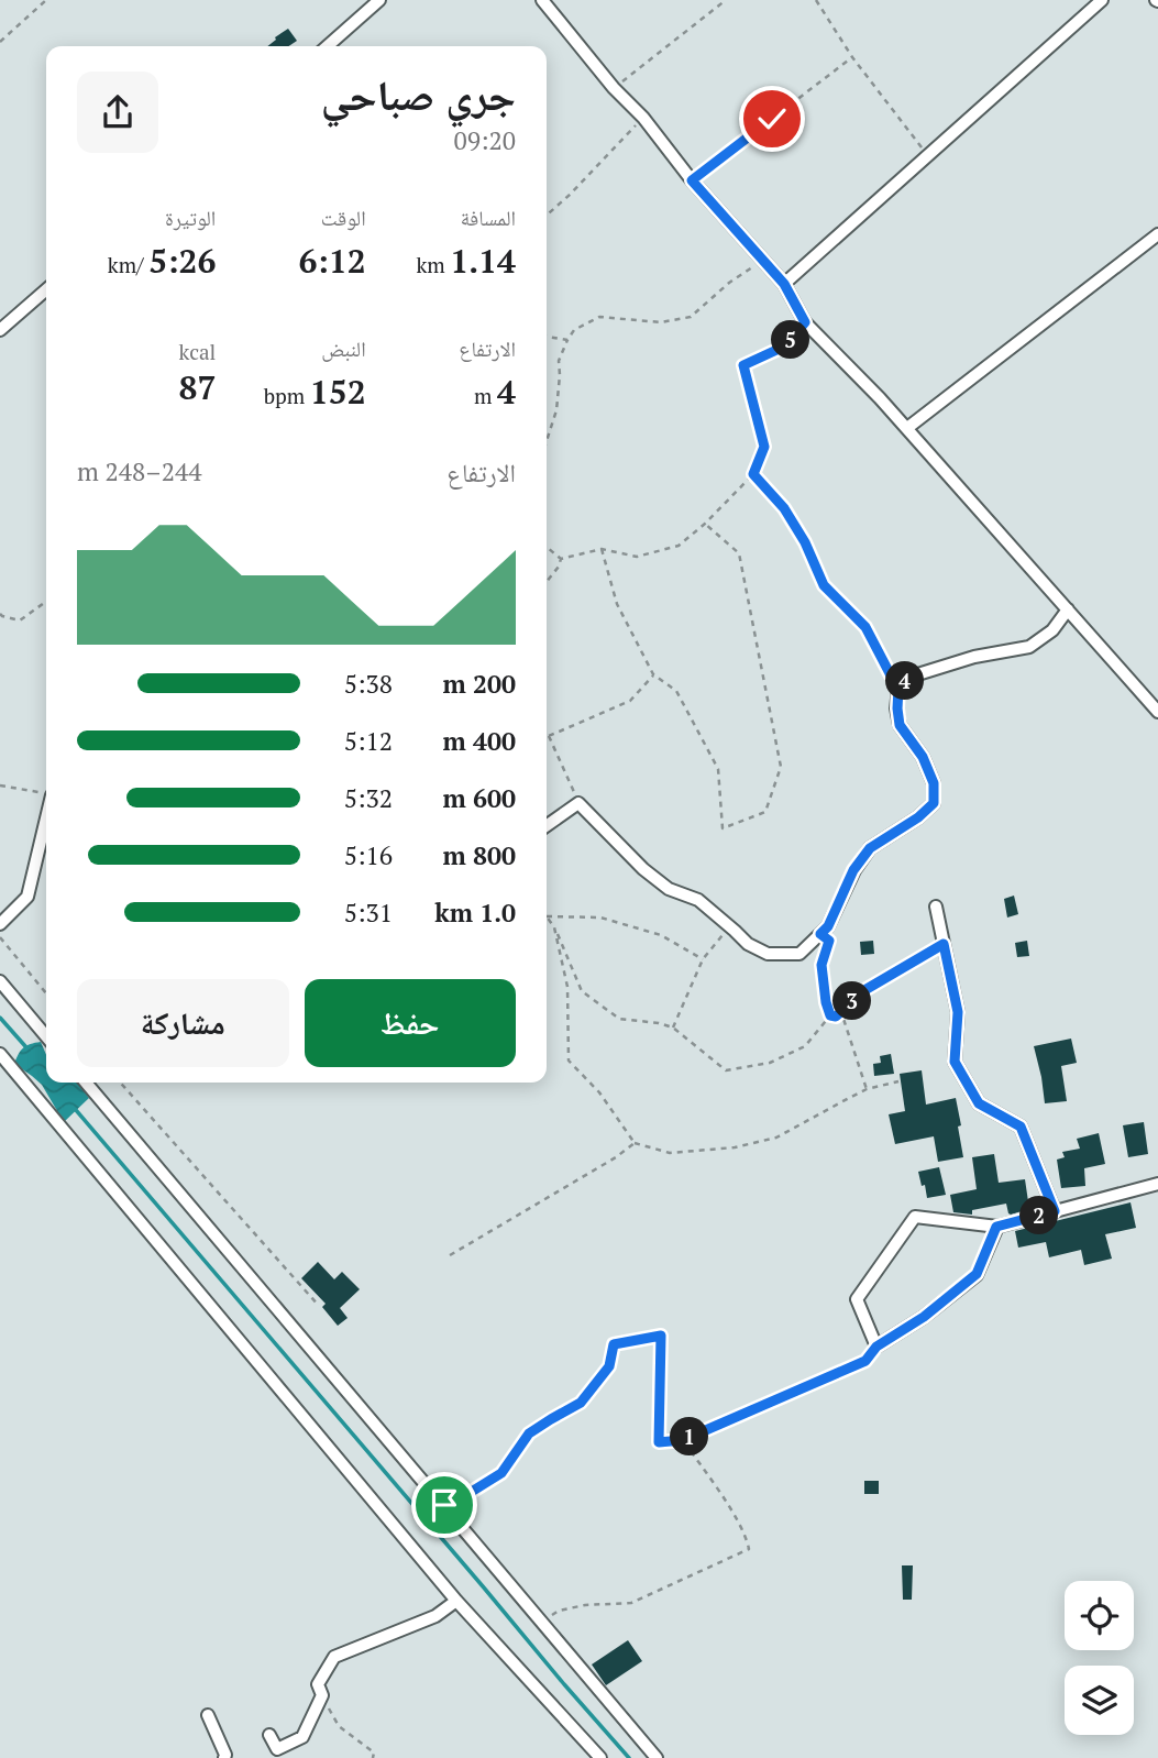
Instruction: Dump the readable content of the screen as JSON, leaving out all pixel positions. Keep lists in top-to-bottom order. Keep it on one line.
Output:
{"page":{"heading":["جري صباحي","09:20"],"stats":[["المسافة","1.14 km"],["الوقت","6:12"],["الوتيرة","5:26 /km"],["الارتفاع","4 m"],["النبض","152 bpm"],["kcal","87"]],"pins":["5","4","3","2","1"],"chart":["الارتفاع","244–248 m"],"list":[{"name":"200 m","note":"5:38"},{"name":"400 m","note":"5:12"},{"name":"600 m","note":"5:32"},{"name":"800 m","note":"5:16"},{"name":"1.0 km","note":"5:31"}],"buttons":["حفظ","مشاركة"]}}
